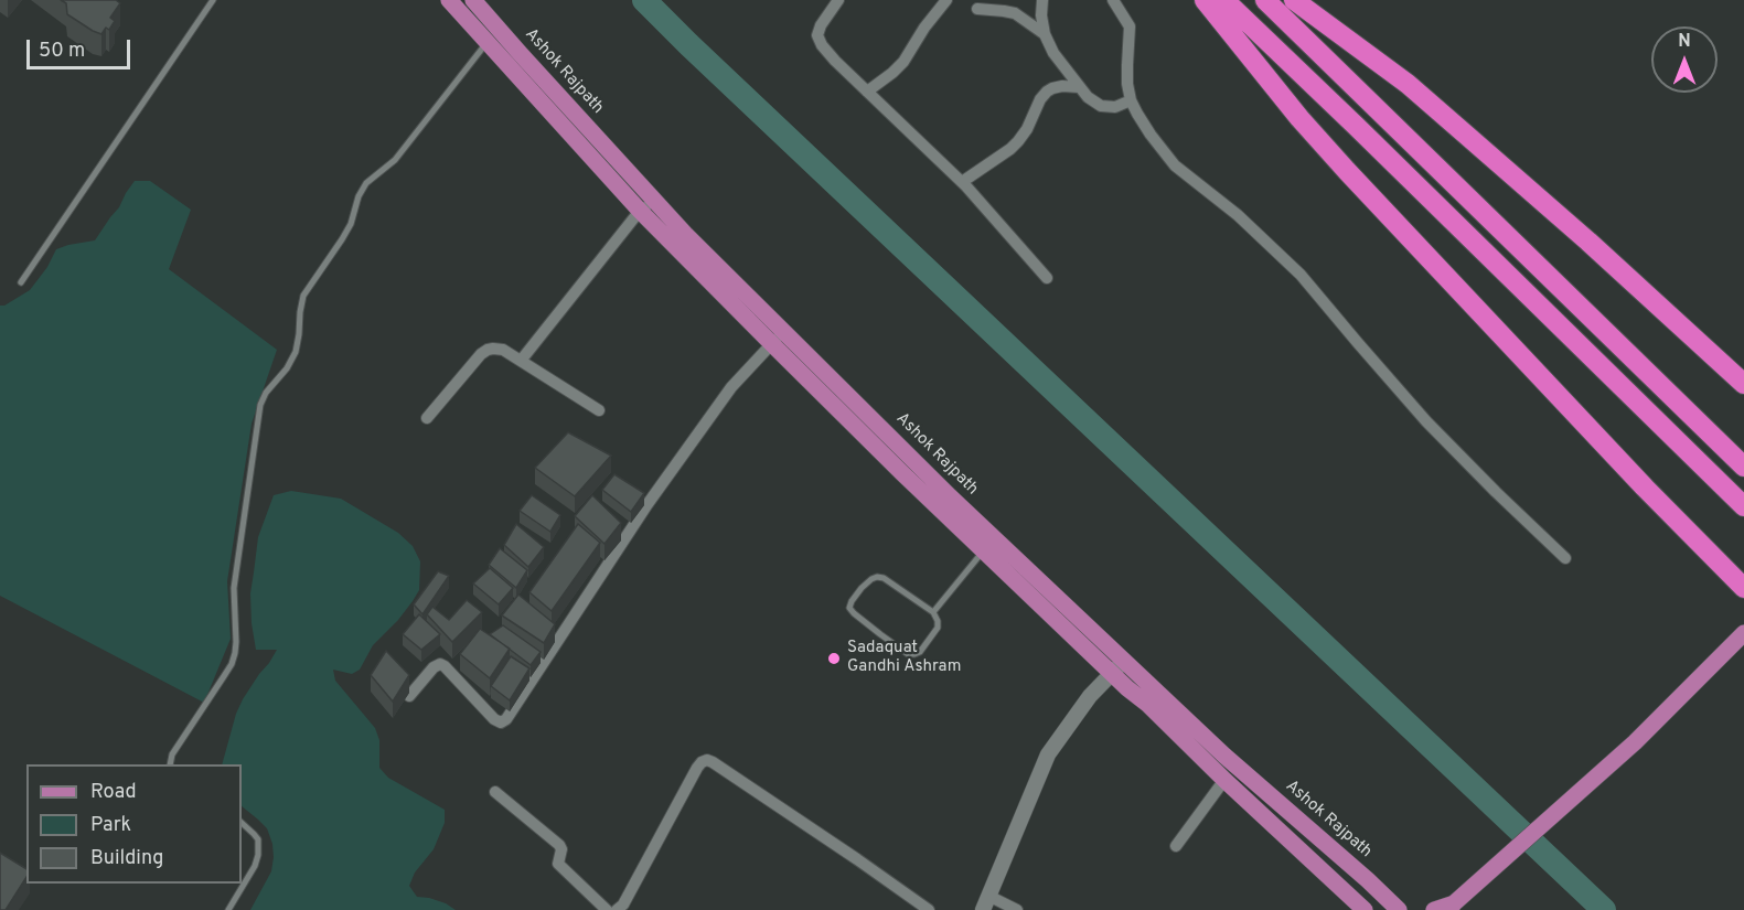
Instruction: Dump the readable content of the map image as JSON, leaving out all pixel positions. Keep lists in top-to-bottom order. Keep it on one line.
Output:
{"streets":{"main road":["Ashok Rajpath"]},"places":["Sadaquat Gandhi Ashram"],"legend":["Road","Park","Building"],"scale_bar":"50 m","north":"top"}
